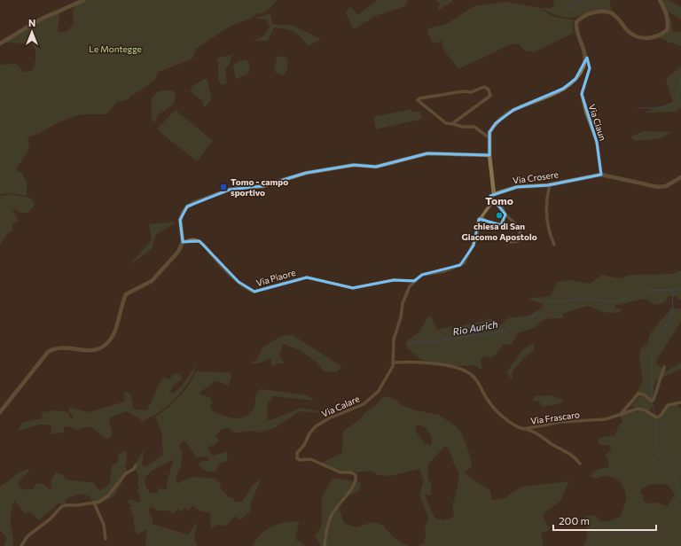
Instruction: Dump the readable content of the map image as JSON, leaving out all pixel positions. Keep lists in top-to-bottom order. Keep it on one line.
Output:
{"streets":{"street":["Via Ciaun","Via Crosere","Via Piaore","Via Calare","Via Frascaro"]},"crossings":[["Via Ciaun","Via Crosere"],["Via Calare","Via Frascaro"]],"districts":["Tomo"],"water":["Rio Aurich"],"parks":["Le Montegge"],"places":{"transit":["Tomo - campo sportivo"],"other":["chiesa di San Giacomo Apostolo"]},"scale_bar":"200 m","north":"top"}
